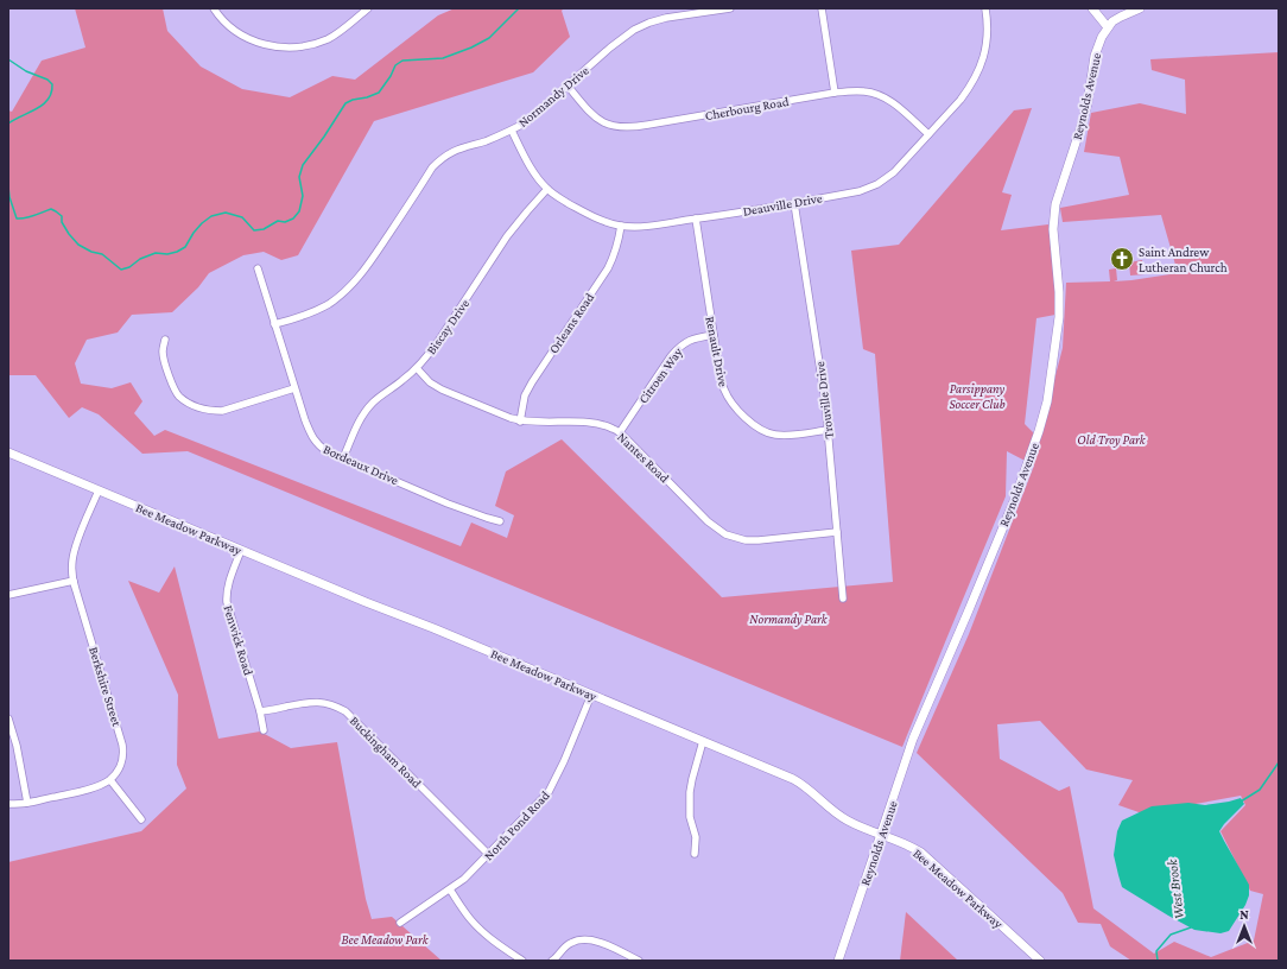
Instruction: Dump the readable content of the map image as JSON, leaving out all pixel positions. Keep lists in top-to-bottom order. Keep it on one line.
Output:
{"streets":{"street":["Normandy Drive","Reynolds Avenue","Cherbourg Road","Deauville Drive","Orleans Road","Biscay Drive","Renault Drive","Citroen Way","Trouville Drive","Nantes Road","Bordeaux Drive","Bee Meadow Parkway","Fenwick Road","Berkshire Street","Buckingham Road","North Pond Road"]},"crossings":[["Normandy Drive","Cherbourg Road"],["Normandy Drive","Deauville Drive"],["Normandy Drive","Bordeaux Drive"],["Reynolds Avenue","Bee Meadow Parkway"],["Cherbourg Road","Deauville Drive"],["Deauville Drive","Orleans Road"],["Deauville Drive","Biscay Drive"],["Deauville Drive","Renault Drive"],["Deauville Drive","Trouville Drive"],["Orleans Road","Nantes Road"],["Biscay Drive","Nantes Road"],["Biscay Drive","Bordeaux Drive"],["Renault Drive","Citroen Way"],["Renault Drive","Trouville Drive"],["Citroen Way","Nantes Road"],["Trouville Drive","Nantes Road"],["Bee Meadow Parkway","Fenwick Road"],["Bee Meadow Parkway","Berkshire Street"],["Bee Meadow Parkway","North Pond Road"],["Fenwick Road","Buckingham Road"],["Buckingham Road","North Pond Road"]],"water":["West Brook"],"parks":["Parsippany Soccer Club","Old Troy Park","Normandy Park","Bee Meadow Park"],"places":{"church":["Saint Andrew Lutheran Church"]},"north":"top"}
